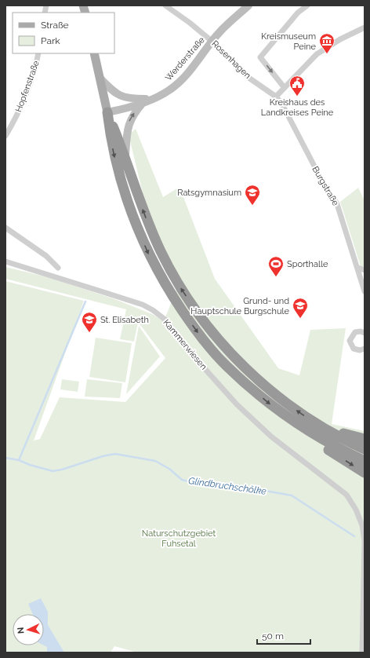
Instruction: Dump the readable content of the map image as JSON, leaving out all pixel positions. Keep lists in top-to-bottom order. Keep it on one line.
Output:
{"streets":{"street":["Werderstraße","Rosenhagen","Hopfenstraße","Burgstraße","Kammerwiesen"]},"crossings":[["Werderstraße","Rosenhagen"],["Rosenhagen","Burgstraße"]],"water":["Glindbruchschölke"],"parks":["Naturschutzgebiet Fuhsetal"],"places":{"museum":["Kreismuseum Peine"],"public building":["Kreishaus des Landkreises Peine"],"school or university":["Ratsgymnasium","Grund- und Hauptschule Burgschule","St. Elisabeth"],"sports":["Sporthalle"]},"legend":["Straße","Park"],"scale_bar":"50 m","north":"left"}
